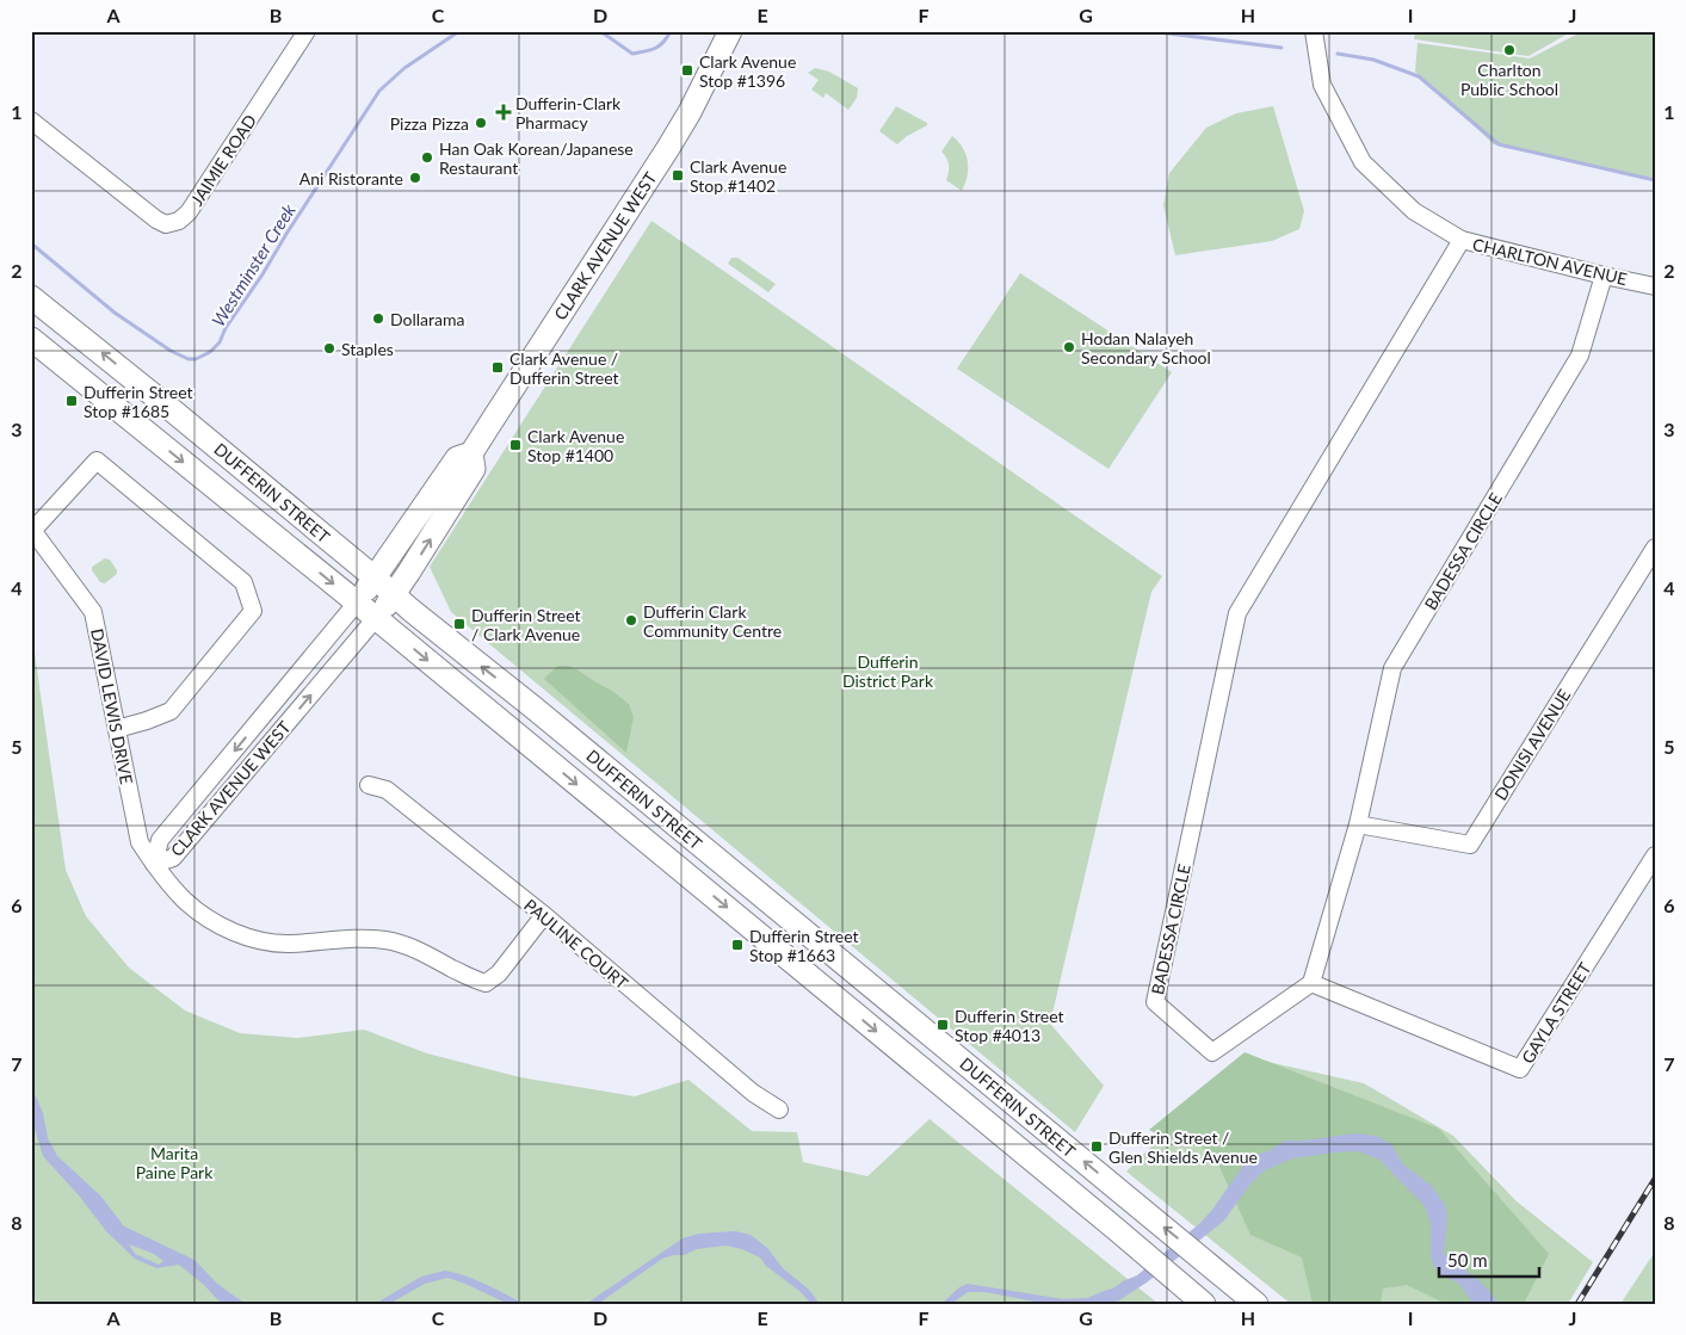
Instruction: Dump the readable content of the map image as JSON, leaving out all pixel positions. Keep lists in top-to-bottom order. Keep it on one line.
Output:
{"streets":{"main road":["CLARK AVENUE WEST","DUFFERIN STREET"],"street":["JAIMIE ROAD","CHARLTON AVENUE","BADESSA CIRCLE","DAVID LEWIS DRIVE","DONISI AVENUE","PAULINE COURT","GAYLA STREET"]},"crossings":[["CLARK AVENUE WEST","DUFFERIN STREET"],["CLARK AVENUE WEST","DAVID LEWIS DRIVE"],["CHARLTON AVENUE","BADESSA CIRCLE"],["BADESSA CIRCLE","DONISI AVENUE"],["BADESSA CIRCLE","GAYLA STREET"],["DAVID LEWIS DRIVE","PAULINE COURT"]],"water":["Westminster Creek"],"parks":["Dufferin District Park","Marita Paine Park"],"places":{"other":["Charlton Public School","Pizza Pizza","Han Oak Korean/Japanese Restaurant","Ani Ristorante","Dollarama","Hodan Nalayeh Secondary School","Staples","Dufferin Clark Community Centre"],"transit":["Clark Avenue Stop #1396","Clark Avenue Stop #1402","Clark Avenue / Dufferin Street","Dufferin Street Stop #1685","Clark Avenue Stop #1400","Dufferin Street / Clark Avenue","Dufferin Street Stop #1663","Dufferin Street Stop #4013","Dufferin Street / Glen Shields Avenue"],"health":["Dufferin-Clark Pharmacy"]},"scale_bar":"50 m","grid":{"columns":["A","B","C","D","E","F","G","H","I","J"],"rows":["1","2","3","4","5","6","7","8"]}}
